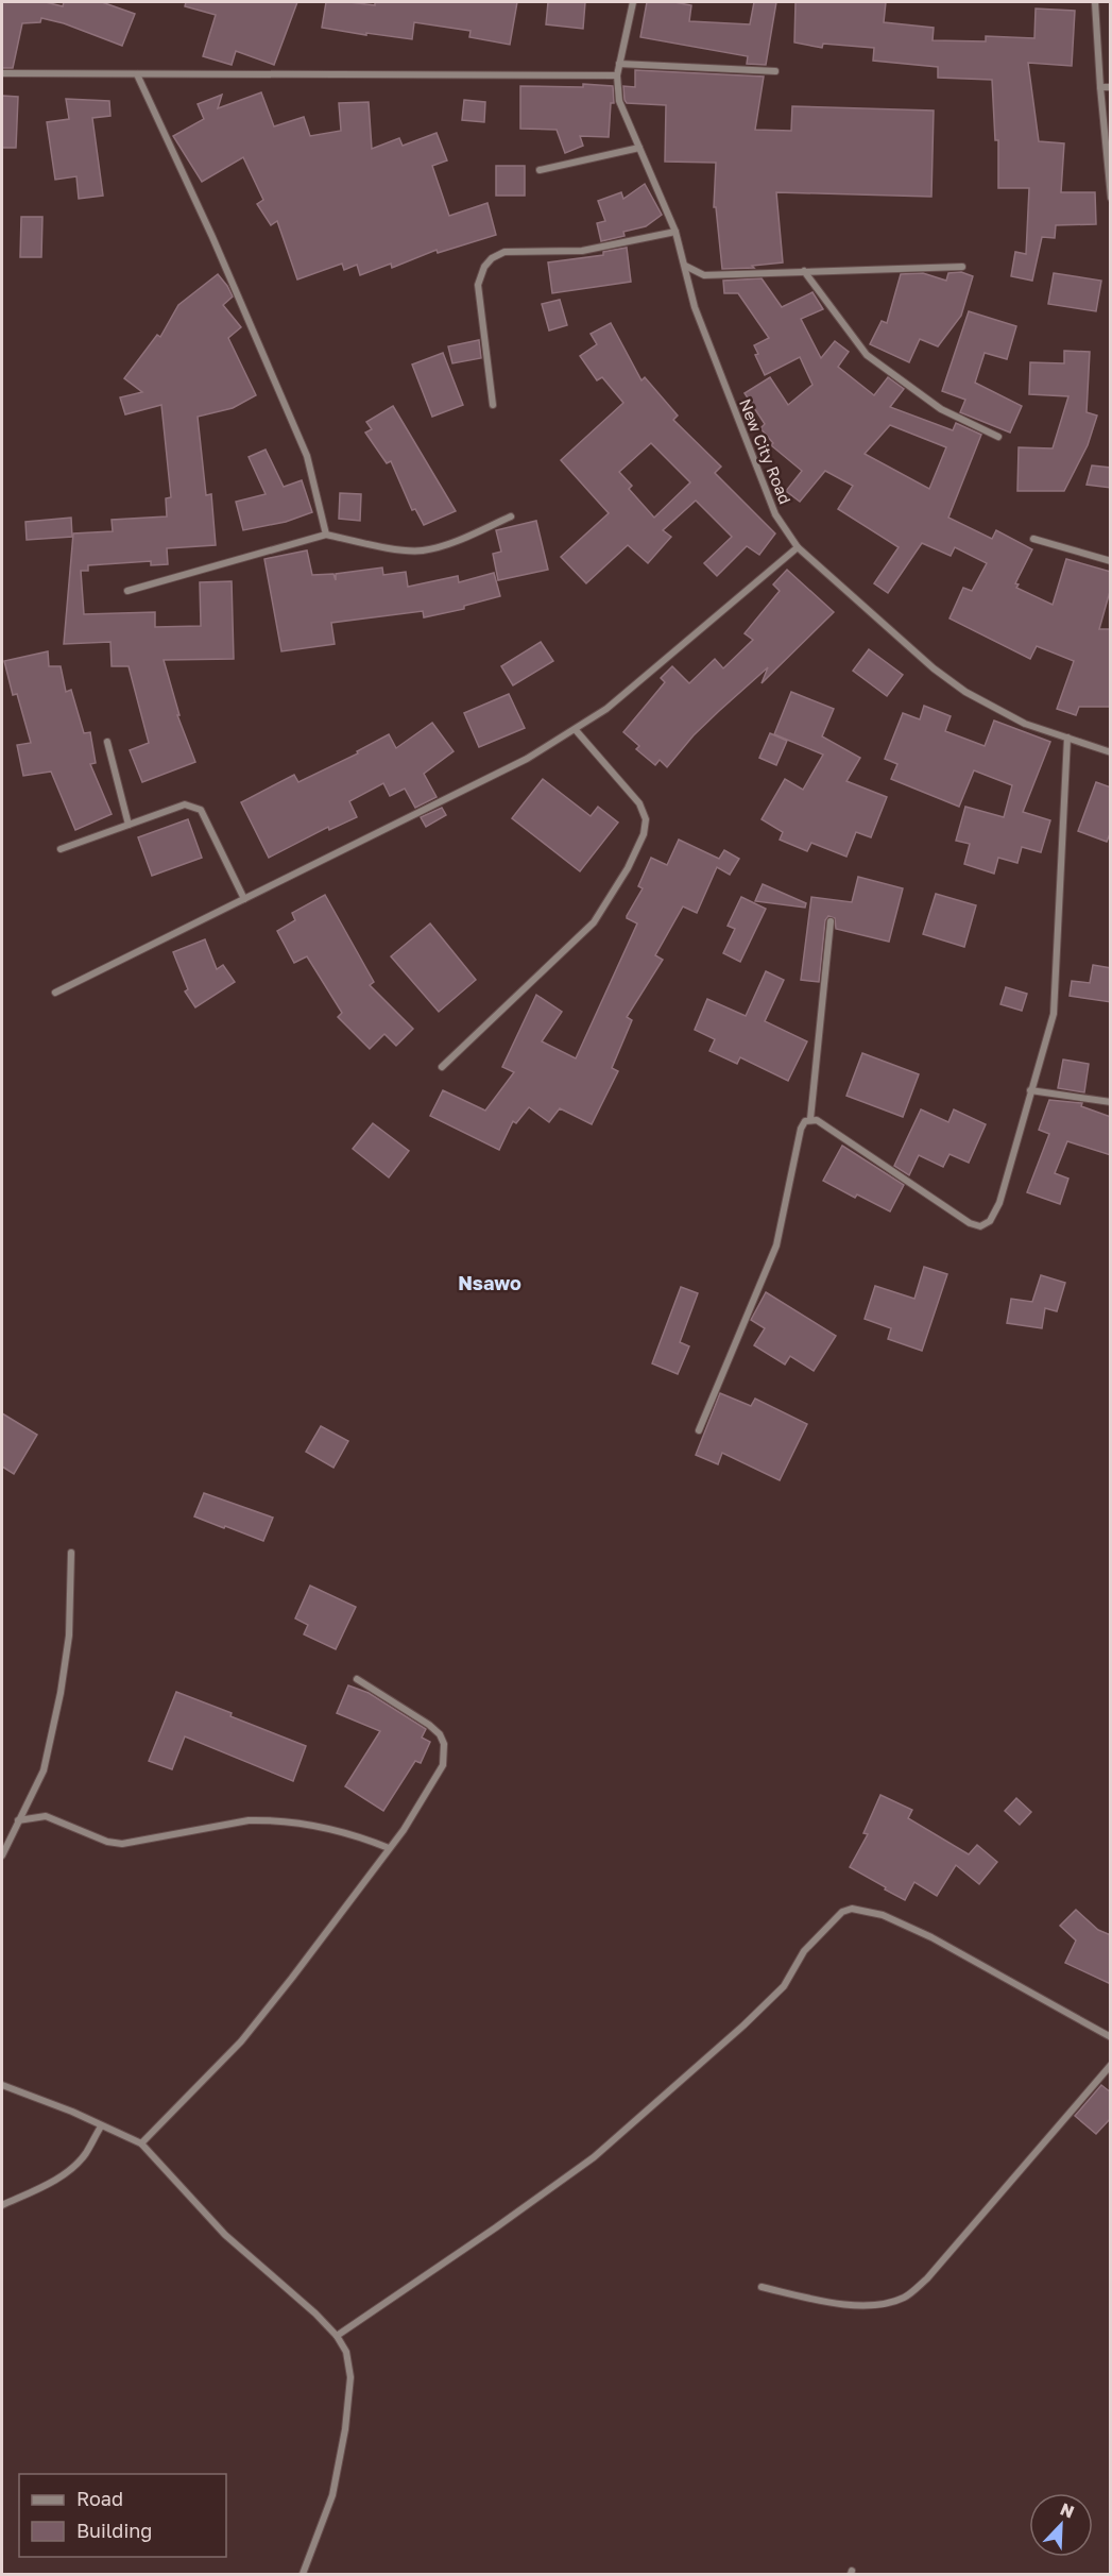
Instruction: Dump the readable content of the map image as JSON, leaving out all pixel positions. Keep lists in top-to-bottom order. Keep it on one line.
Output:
{"streets":{"street":["New City Road"]},"districts":["Nsawo"],"legend":["Road","Building"],"north":"top right"}
